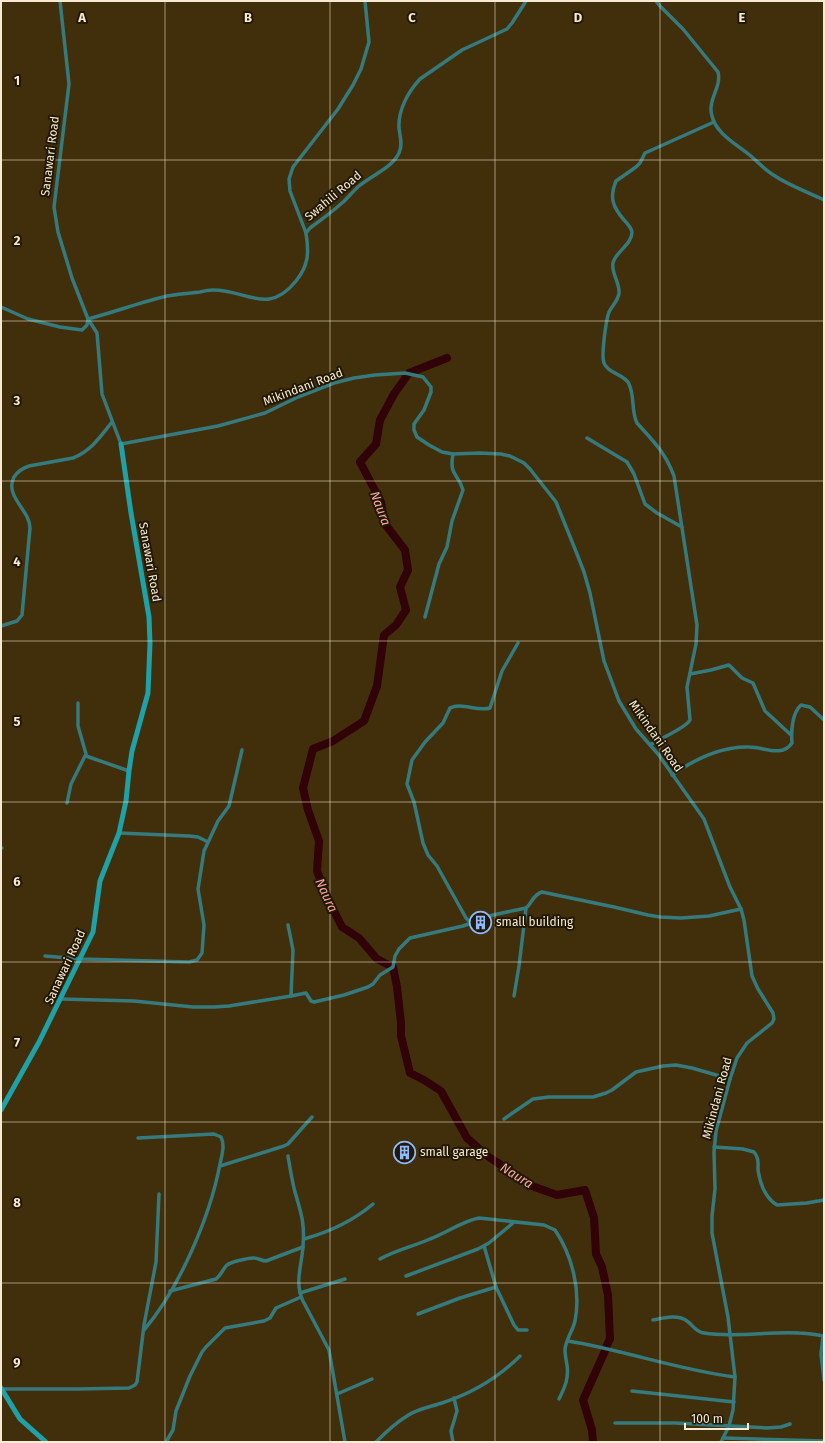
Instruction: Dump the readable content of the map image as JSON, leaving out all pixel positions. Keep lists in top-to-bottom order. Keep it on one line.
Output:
{"streets":{"street":["Sanawari Road","Swahili Road","Mikindani Road"]},"crossings":[["Sanawari Road","Swahili Road"],["Sanawari Road","Mikindani Road"]],"water":["Naura"],"places":{"building":["small building","small garage"]},"scale_bar":"100 m","grid":{"columns":["A","B","C","D","E"],"rows":["1","2","3","4","5","6","7","8","9"]}}
